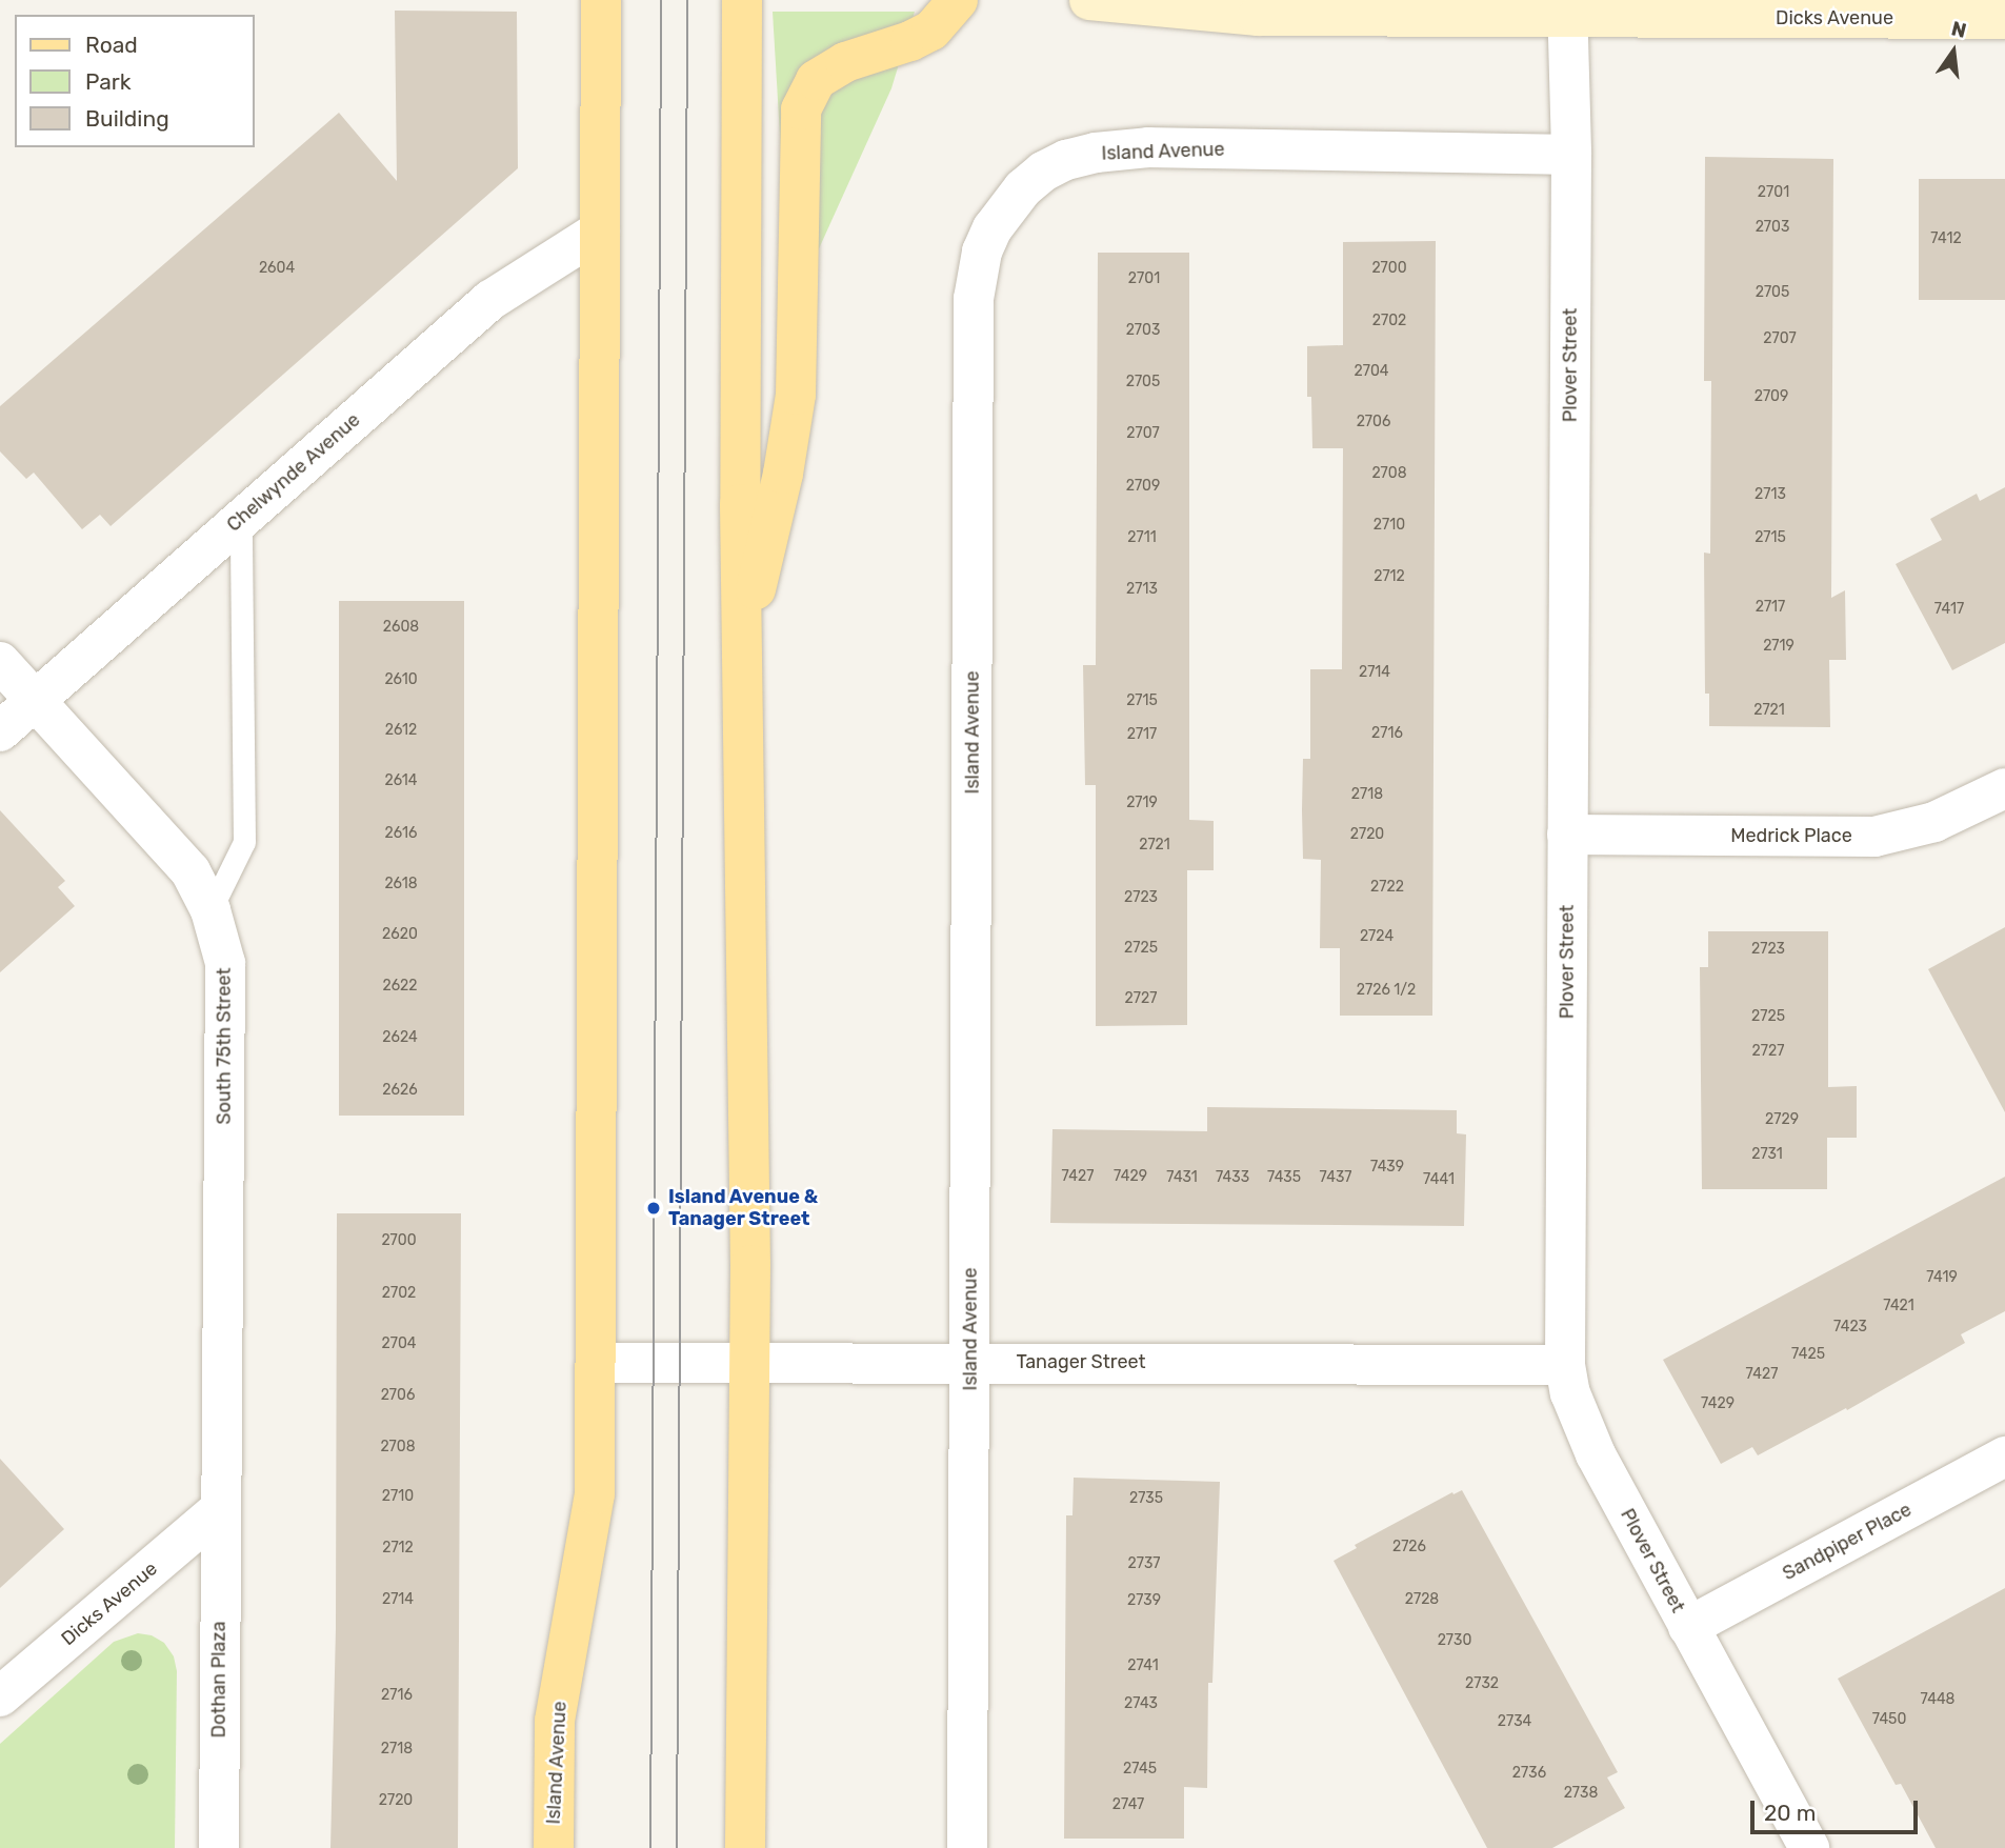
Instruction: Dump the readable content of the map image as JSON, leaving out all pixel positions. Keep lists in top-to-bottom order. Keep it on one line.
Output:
{"streets":{"main road":["Island Avenue"],"street":["Dicks Avenue","Plover Street","Chelwynde Avenue","Medrick Place","South 75th Street","Tanager Street","Sandpiper Place","Dothan Plaza"]},"crossings":[["Dicks Avenue","Plover Street"],["Dicks Avenue","South 75th Street"],["Dicks Avenue","Dothan Plaza"],["Island Avenue","Plover Street"],["Island Avenue","Chelwynde Avenue"],["Island Avenue","Tanager Street"],["Plover Street","Medrick Place"],["Plover Street","Tanager Street"],["Plover Street","Sandpiper Place"],["Chelwynde Avenue","South 75th Street"],["South 75th Street","Dothan Plaza"]],"places":["Island Avenue & Tanager Street"],"house_numbers":["2701","2703","7412","2604","2700","2701","2705","2702","2703","2707","2704","2705","2709","2706","2707","2708","2709","2713","2710","2711","2715","2712","2713","2717","7417","2608","2719","2714","2610","2715","2721","2612","2716","2717","2614","2718","2719","2616","2720","2721","2618","2722","2723","2620","2724","2725","2723","2622","2726 1/2","2727","2725","2624","2727","2626","2729","2731","7439","7427","7429","7431","7433","7435","7437","7441","2700","7419","2702","7421","7423","2704","7425","7427","2706","7429","2708","2710","2735","2726","2712","2737","2714","2728","2739","2730","2741","2732","2716","7448","2743","7450","2734","2718","2745","2736","2738","2720","2747"],"legend":["Road","Park","Building"],"scale_bar":"20 m","north":"top"}
